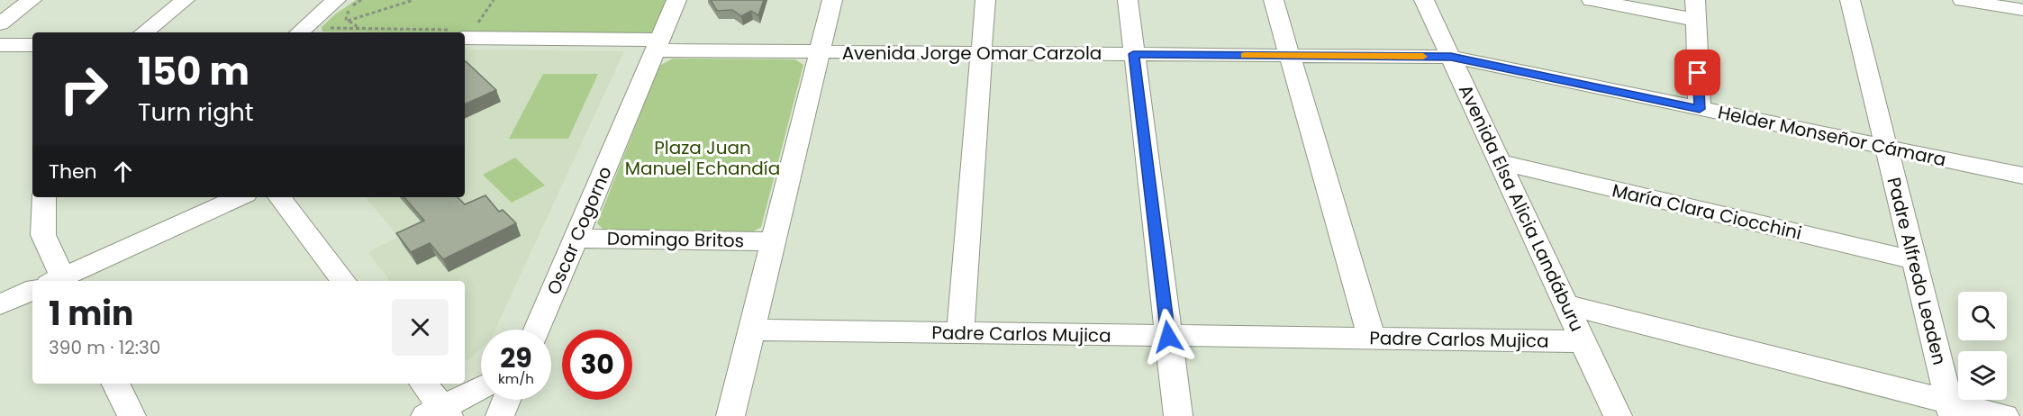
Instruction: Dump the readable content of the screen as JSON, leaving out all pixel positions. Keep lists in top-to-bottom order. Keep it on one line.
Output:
{"streets":{"street":["Avenida Jorge Omar Carzola","Helder Monseñor Cámara","Avenida Elsa Alicia Landáburu","María Clara Ciocchini","Oscar Cogorno","Domingo Britos","Padre Alfredo Leaden","Padre Carlos Mujica"]},"crossings":[["Avenida Jorge Omar Carzola","Helder Monseñor Cámara"],["Avenida Jorge Omar Carzola","Avenida Elsa Alicia Landáburu"],["Avenida Jorge Omar Carzola","Oscar Cogorno"],["Helder Monseñor Cámara","Avenida Elsa Alicia Landáburu"],["Helder Monseñor Cámara","Padre Alfredo Leaden"],["Avenida Elsa Alicia Landáburu","María Clara Ciocchini"],["Avenida Elsa Alicia Landáburu","Padre Carlos Mujica"],["María Clara Ciocchini","Padre Alfredo Leaden"],["Oscar Cogorno","Domingo Britos"]],"parks":["Plaza Juan Manuel Echandía"],"page":{"turn":["150 m","Turn right"],"then":"Then","heading":["1 min","390 m · 12:30"],"speed":"29 km/h","limit":"30"}}
